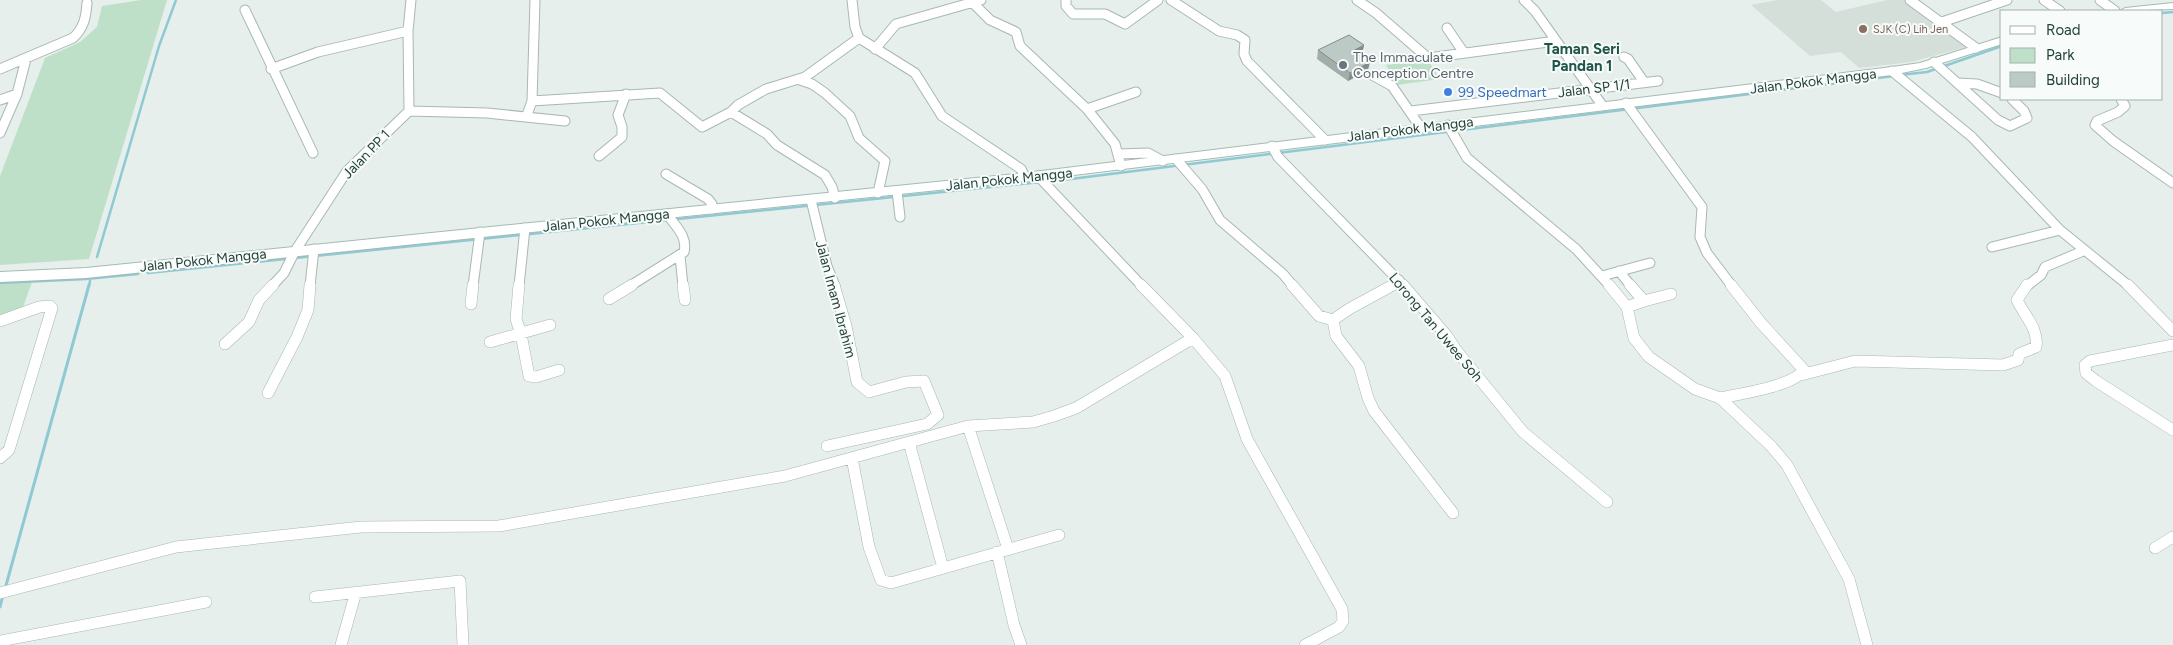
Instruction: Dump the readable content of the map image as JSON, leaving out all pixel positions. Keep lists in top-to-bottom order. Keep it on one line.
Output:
{"streets":{"main road":["Jalan Pokok Mangga"],"street":["Jalan SP 1/1","Jalan PP 1","Jalan Imam Ibrahim","Lorong Tan Uwee Soh"]},"crossings":[["Jalan Pokok Mangga","Jalan PP 1"],["Jalan Pokok Mangga","Jalan Imam Ibrahim"],["Jalan Pokok Mangga","Lorong Tan Uwee Soh"]],"districts":["Taman Seri Pandan 1"],"places":["SJK (C) Lih Jen","The Immaculate Conception Centre","99 Speedmart"],"legend":["Road","Park","Building"]}
